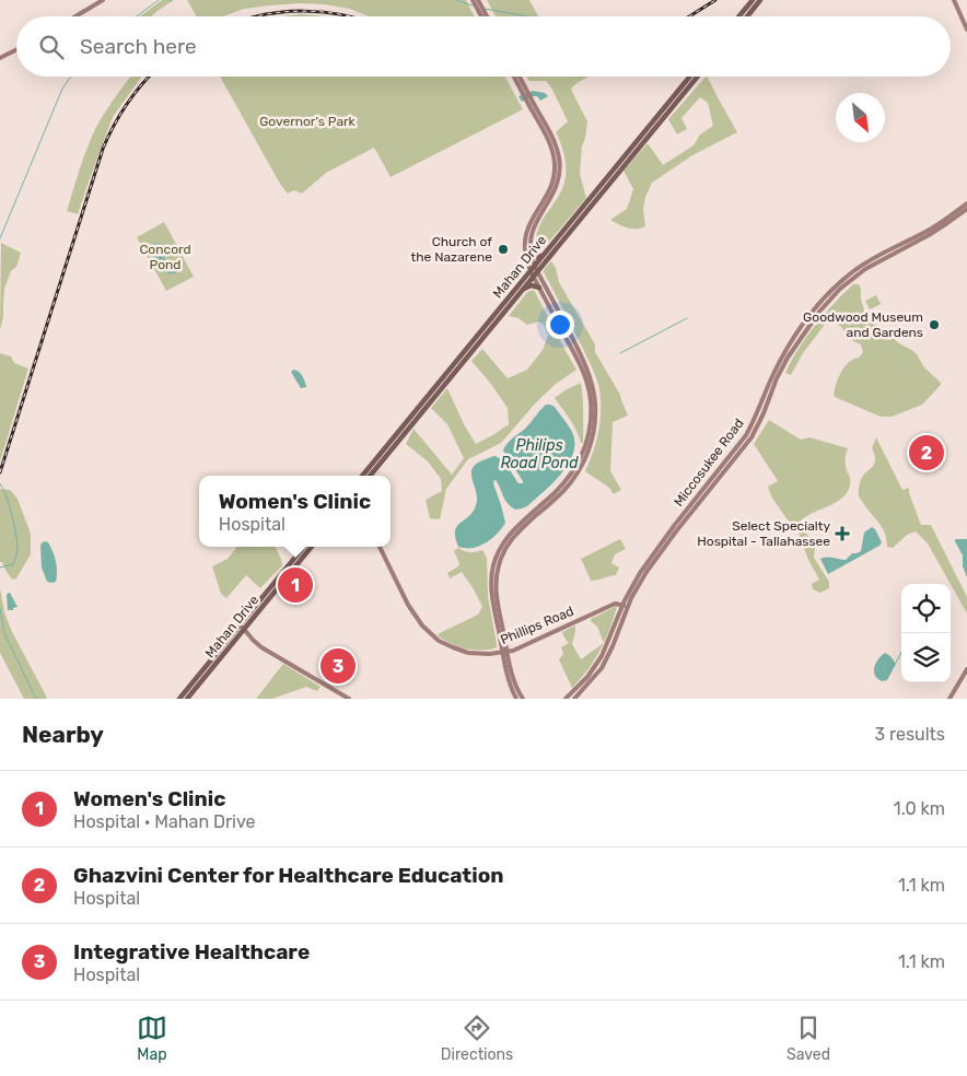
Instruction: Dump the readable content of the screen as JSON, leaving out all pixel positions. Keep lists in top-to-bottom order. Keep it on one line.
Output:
{"streets":{"main road":["Mahan Drive","Miccosukee Road","Phillips Road"]},"crossings":[["Miccosukee Road","Phillips Road"]],"water":["Philips Road Pond"],"parks":["Governor's Park","Concord Pond"],"places":{"other":["Church of the Nazarene","Goodwood Museum and Gardens"],"health":["Select Specialty Hospital - Tallahassee"]},"north":"bottom right","page":{"search":"Search here","pins":["2","1","3"],"popup":["Women's Clinic","Hospital"],"heading":["Nearby","3 results"],"list":[{"mark":"1","name":"Women's Clinic","note":"Hospital · Mahan Drive","value":"1.0 km"},{"mark":"2","name":"Ghazvini Center for Healthcare Education","note":"Hospital","value":"1.1 km"},{"mark":"3","name":"Integrative Healthcare","note":"Hospital","value":"1.1 km"}],"nav":["Map","Directions","Saved"]}}
